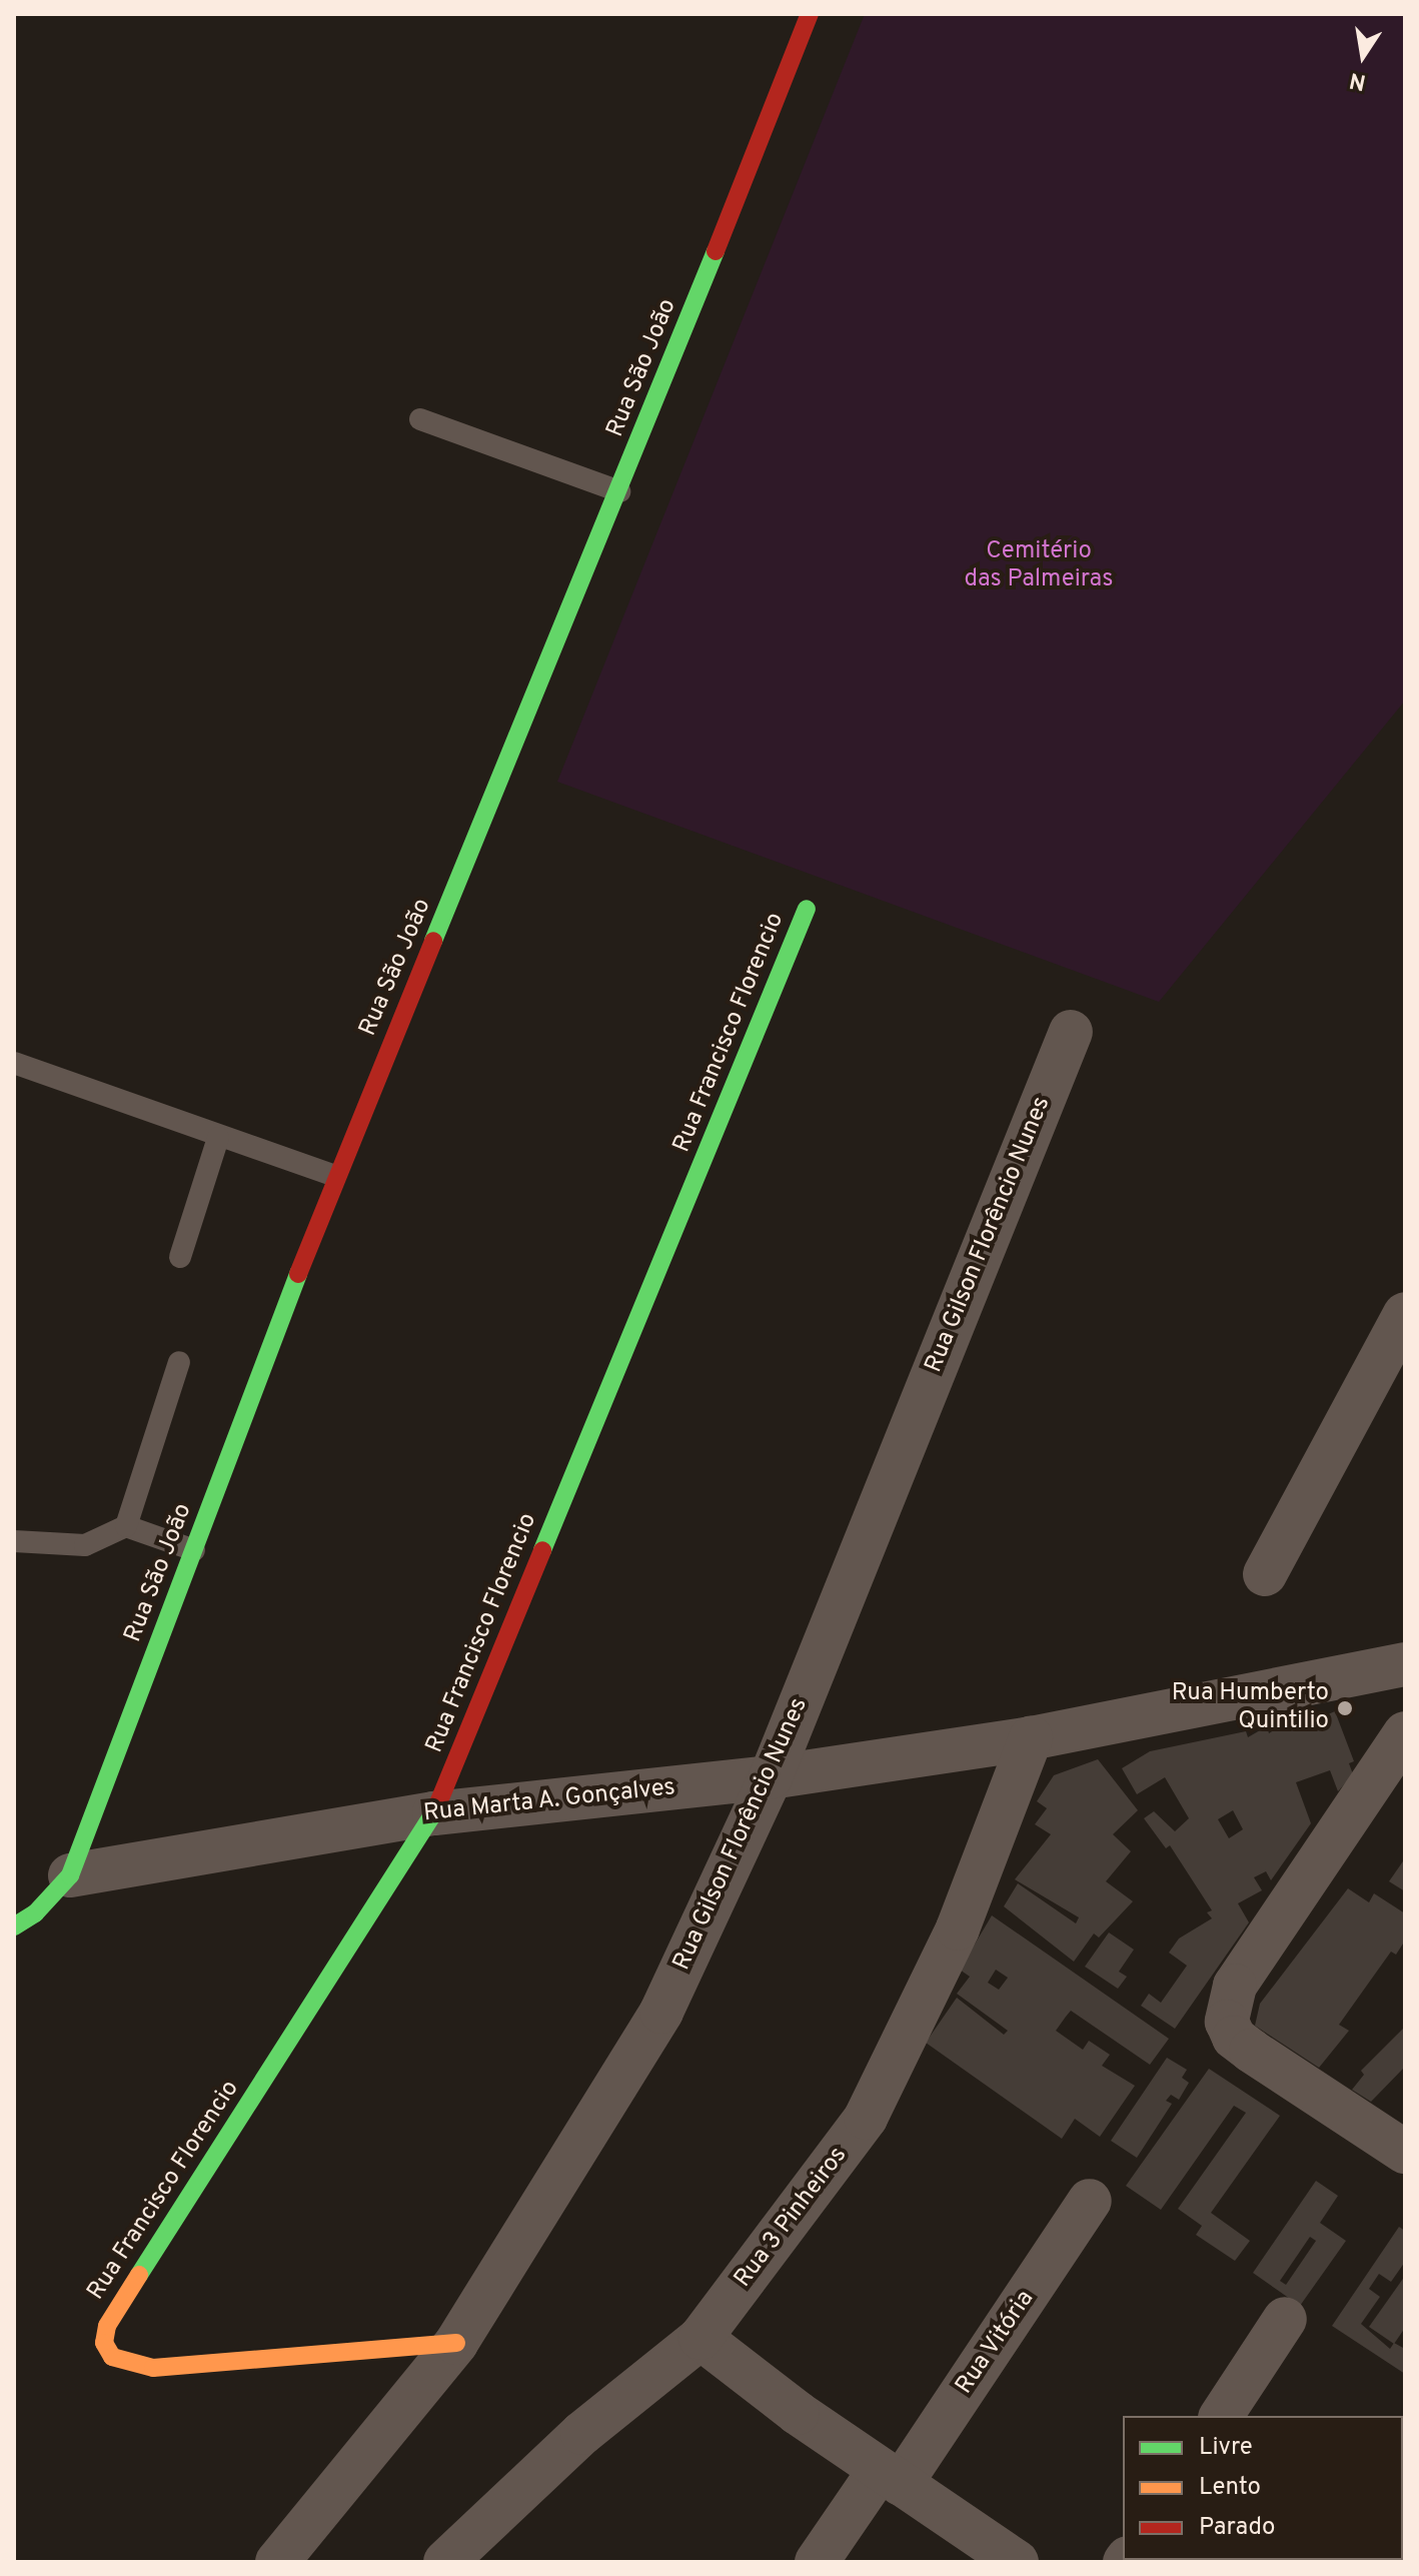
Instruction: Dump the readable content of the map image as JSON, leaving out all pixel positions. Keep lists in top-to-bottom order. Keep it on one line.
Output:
{"streets":{"street":["Rua São João","Rua Francisco Florencio","Rua Gilson Florêncio Nunes","Rua Marta A. Gonçalves","Rua 3 Pinheiros","Rua Vitória"]},"crossings":[["Rua São João","Rua Marta A. Gonçalves"],["Rua Francisco Florencio","Rua Gilson Florêncio Nunes"],["Rua Francisco Florencio","Rua Marta A. Gonçalves"],["Rua Gilson Florêncio Nunes","Rua Marta A. Gonçalves"],["Rua Marta A. Gonçalves","Rua 3 Pinheiros"]],"parks":["Cemitério das Palmeiras"],"places":["Rua Humberto Quintilio"],"legend":["Livre","Lento","Parado"],"north":"bottom"}
